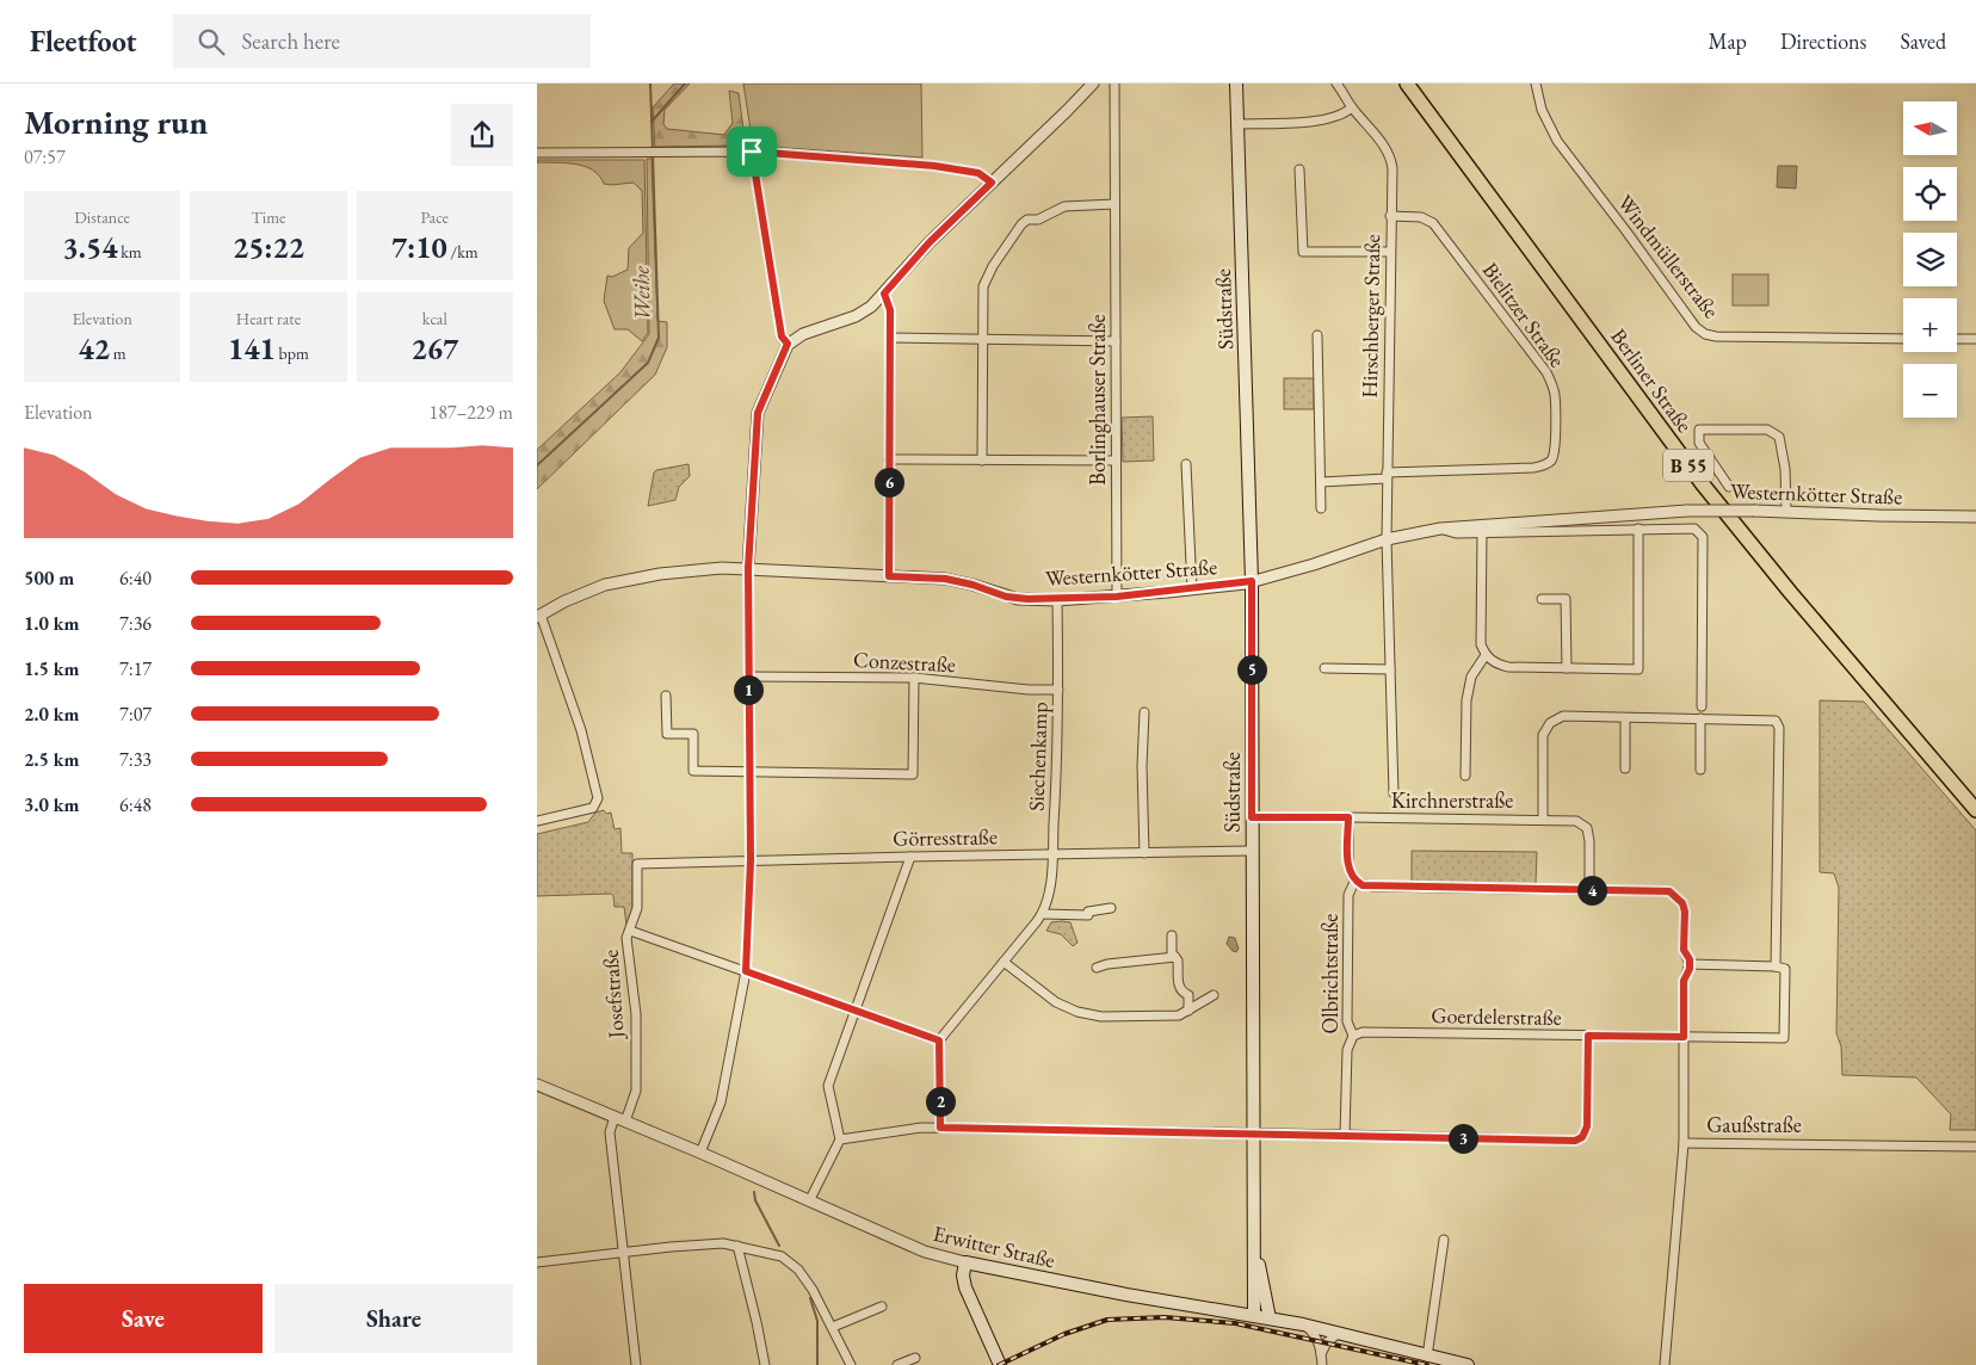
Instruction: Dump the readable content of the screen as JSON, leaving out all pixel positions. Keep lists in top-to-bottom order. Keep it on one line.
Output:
{"streets":{"main road":["Südstraße","Berliner Straße","B 55","Erwitter Straße"],"street":["Windmüllerstraße","Bielitzer Straße","Hirschberger Straße","Borlinghauser Straße","Westernkötter Straße","Conzestraße","Siechenkamp","Kirchnerstraße","Görresstraße","Olbrichtstraße","Josefstraße","Goerdelerstraße","Gaußstraße"]},"crossings":[["Südstraße","Westernkötter Straße"],["Südstraße","Kirchnerstraße"],["Südstraße","Görresstraße"],["Südstraße","Erwitter Straße"],["Bielitzer Straße","Hirschberger Straße"],["Hirschberger Straße","Westernkötter Straße"],["Borlinghauser Straße","Westernkötter Straße"],["Westernkötter Straße","Siechenkamp"],["Conzestraße","Siechenkamp"],["Siechenkamp","Görresstraße"],["Kirchnerstraße","Olbrichtstraße"],["Görresstraße","Josefstraße"],["Olbrichtstraße","Goerdelerstraße"],["Josefstraße","Erwitter Straße"]],"water":["Weihe"],"north":"left","page":{"header":"Fleetfoot","search":"Search here","nav":["Map","Directions","Saved"],"heading":["Morning run","07:57"],"map_buttons":["+","−"],"stats":[["Distance","3.54 km"],["Time","25:22"],["Pace","7:10 /km"],["Elevation","42 m"],["Heart rate","141 bpm"],["kcal","267"]],"chart":["Elevation","187–229 m"],"pins":["6","5","1","4","2","3"],"list":[{"name":"500 m","note":"6:40"},{"name":"1.0 km","note":"7:36"},{"name":"1.5 km","note":"7:17"},{"name":"2.0 km","note":"7:07"},{"name":"2.5 km","note":"7:33"},{"name":"3.0 km","note":"6:48"}],"buttons":["Save","Share"]}}
